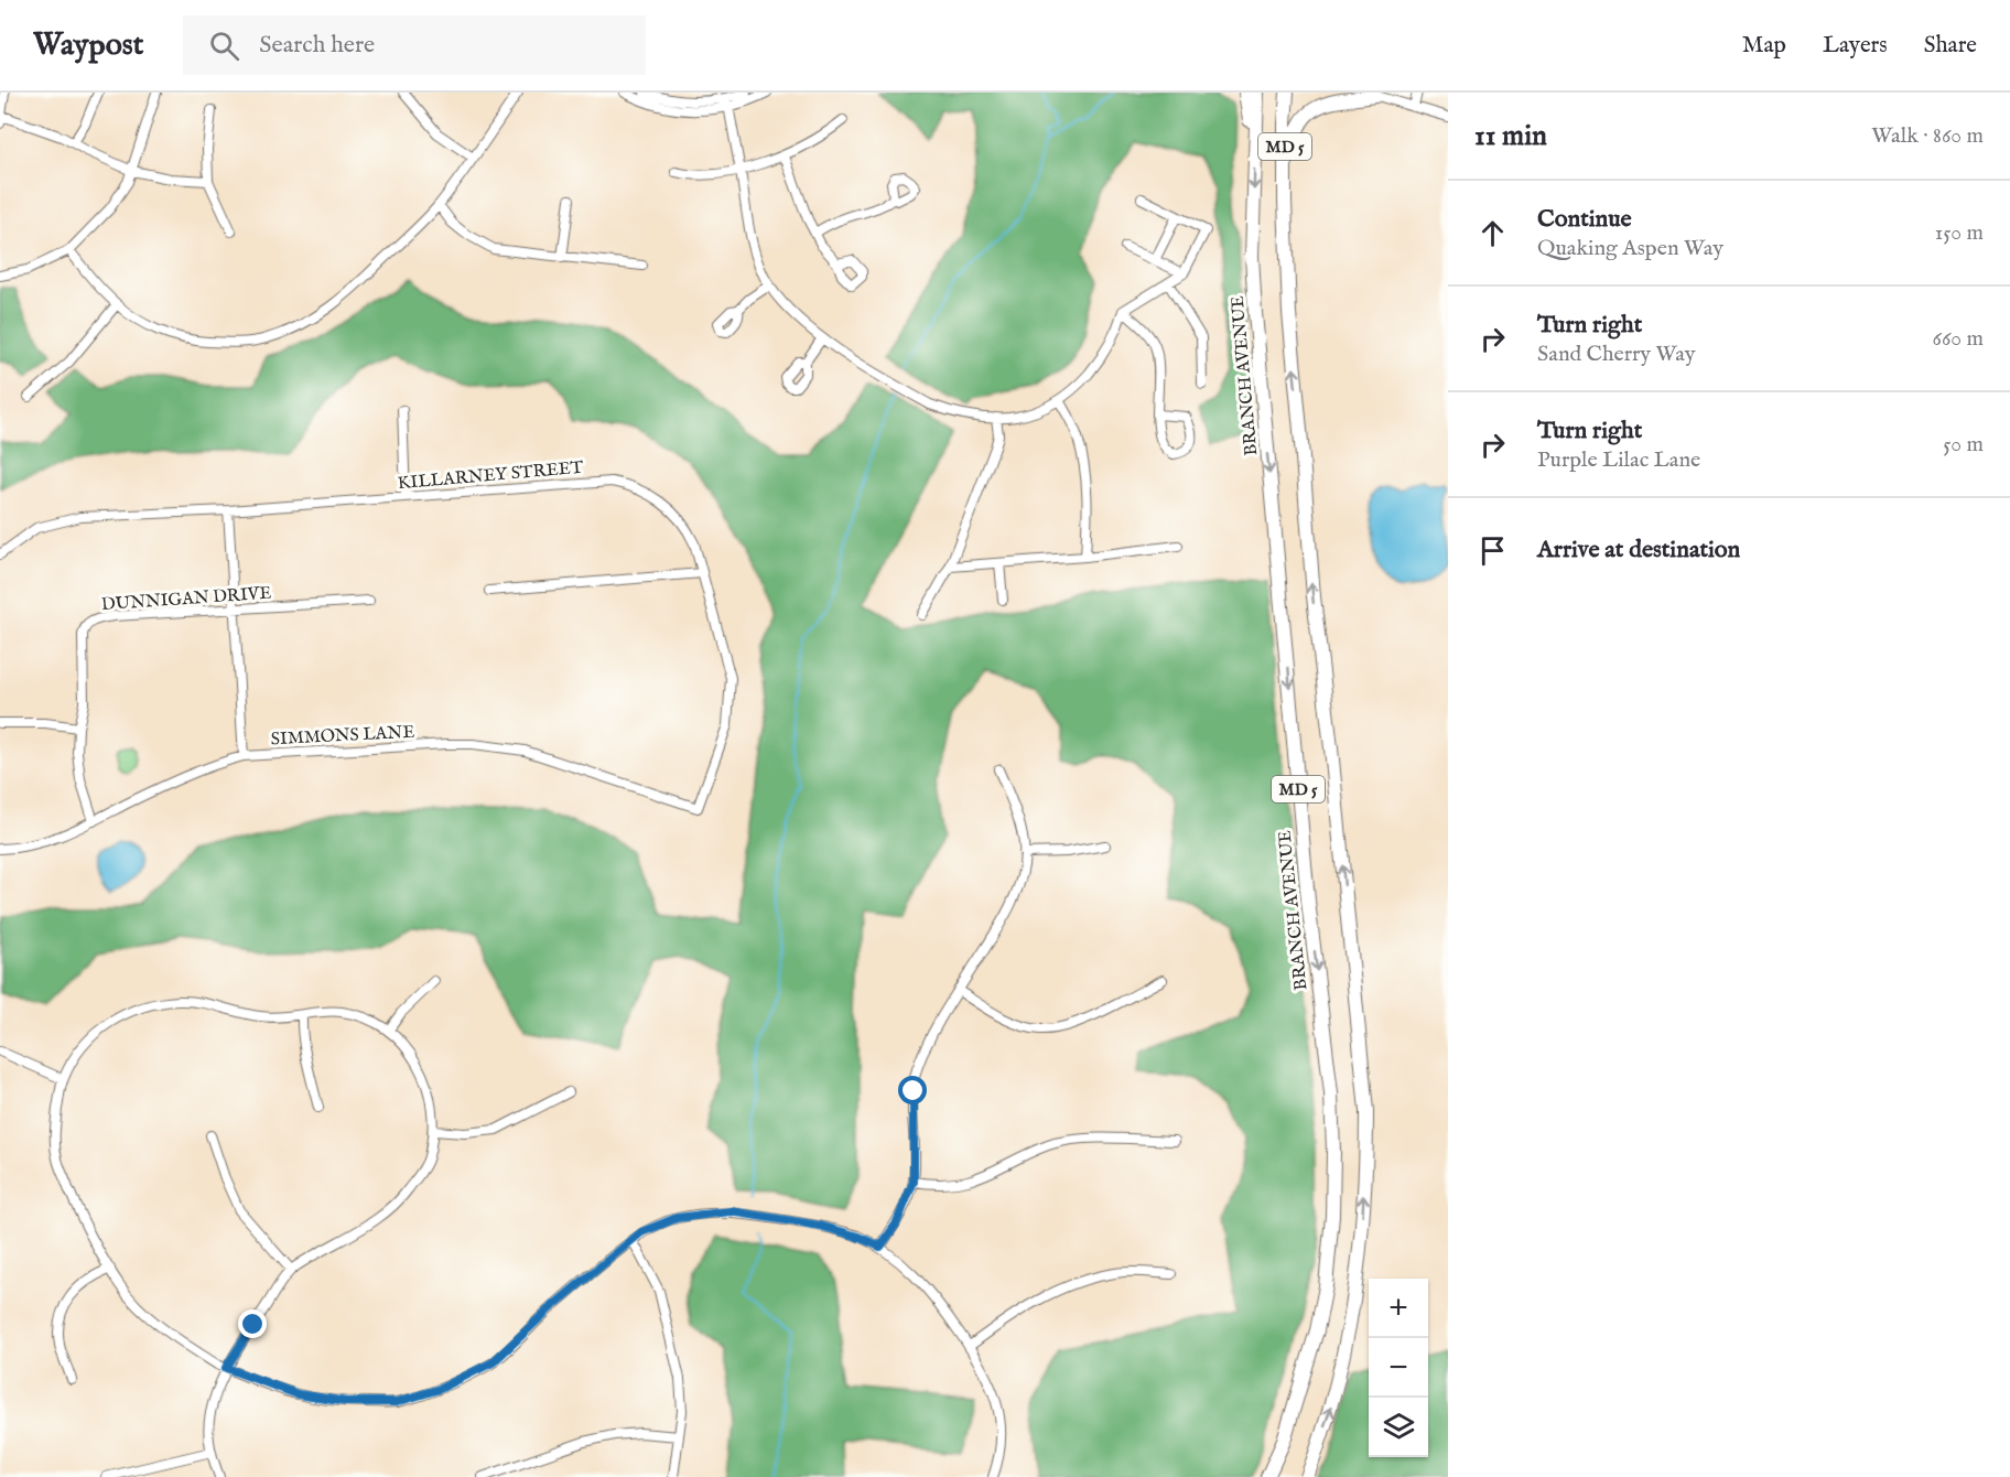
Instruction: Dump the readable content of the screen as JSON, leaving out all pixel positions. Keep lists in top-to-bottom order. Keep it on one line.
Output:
{"streets":{"highway":["MD 5","BRANCH AVENUE"],"street":["KILLARNEY STREET","DUNNIGAN DRIVE","SIMMONS LANE"]},"crossings":[["KILLARNEY STREET","SIMMONS LANE"],["DUNNIGAN DRIVE","SIMMONS LANE"]],"page":{"header":"Waypost","search":"Search here","nav":["Map","Layers","Share"],"heading":["11 min","Walk · 860 m"],"list":[["Continue","Quaking Aspen Way","150 m"],["Turn right","Sand Cherry Way","660 m"],["Turn right","Purple Lilac Lane","50 m"],"Arrive at destination"],"map_buttons":["+","−"]}}
